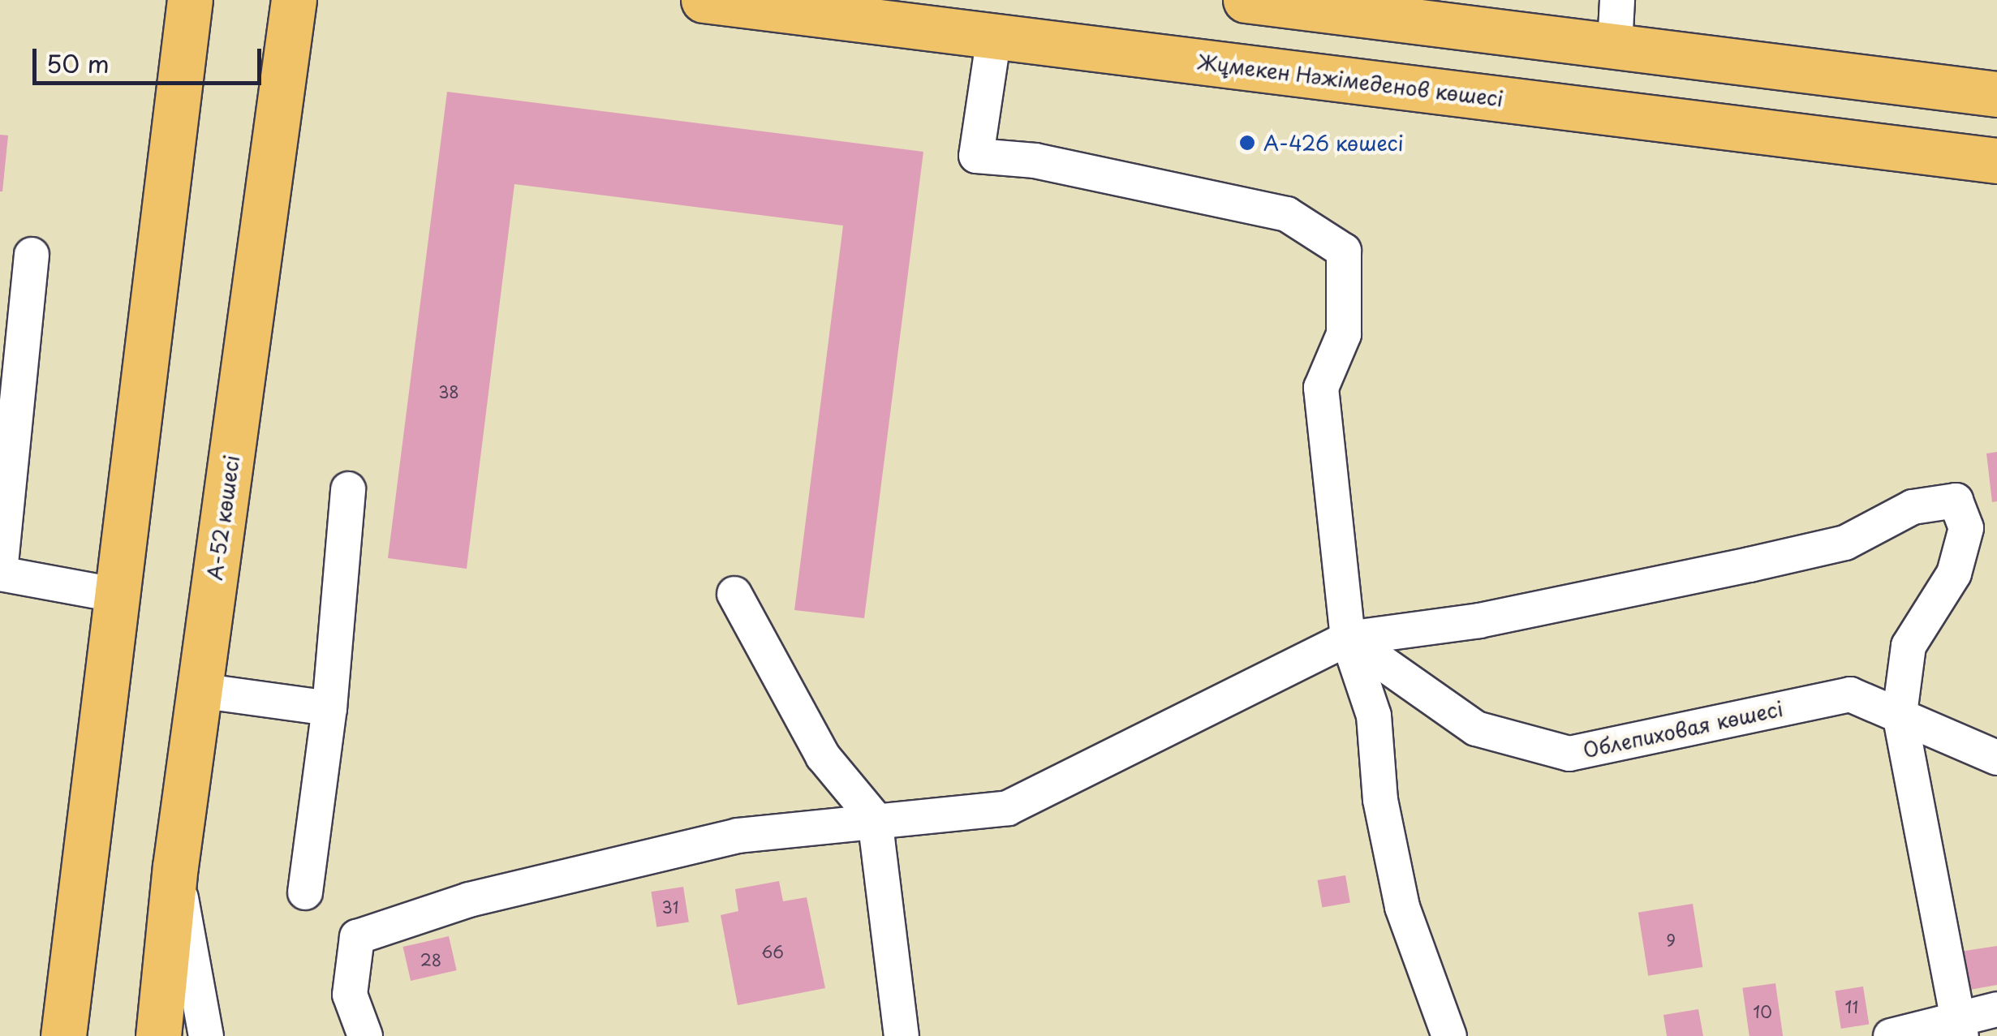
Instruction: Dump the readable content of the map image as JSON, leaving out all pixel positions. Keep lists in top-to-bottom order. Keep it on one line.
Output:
{"streets":{"main road":["Жұмекен Нәжімеденов көшесі","А-52 көшесі"],"street":["Облепиховая көшесі"]},"places":["А-426 көшесі"],"house_numbers":["38","31","9","66","28","11","10"],"scale_bar":"50 m"}
